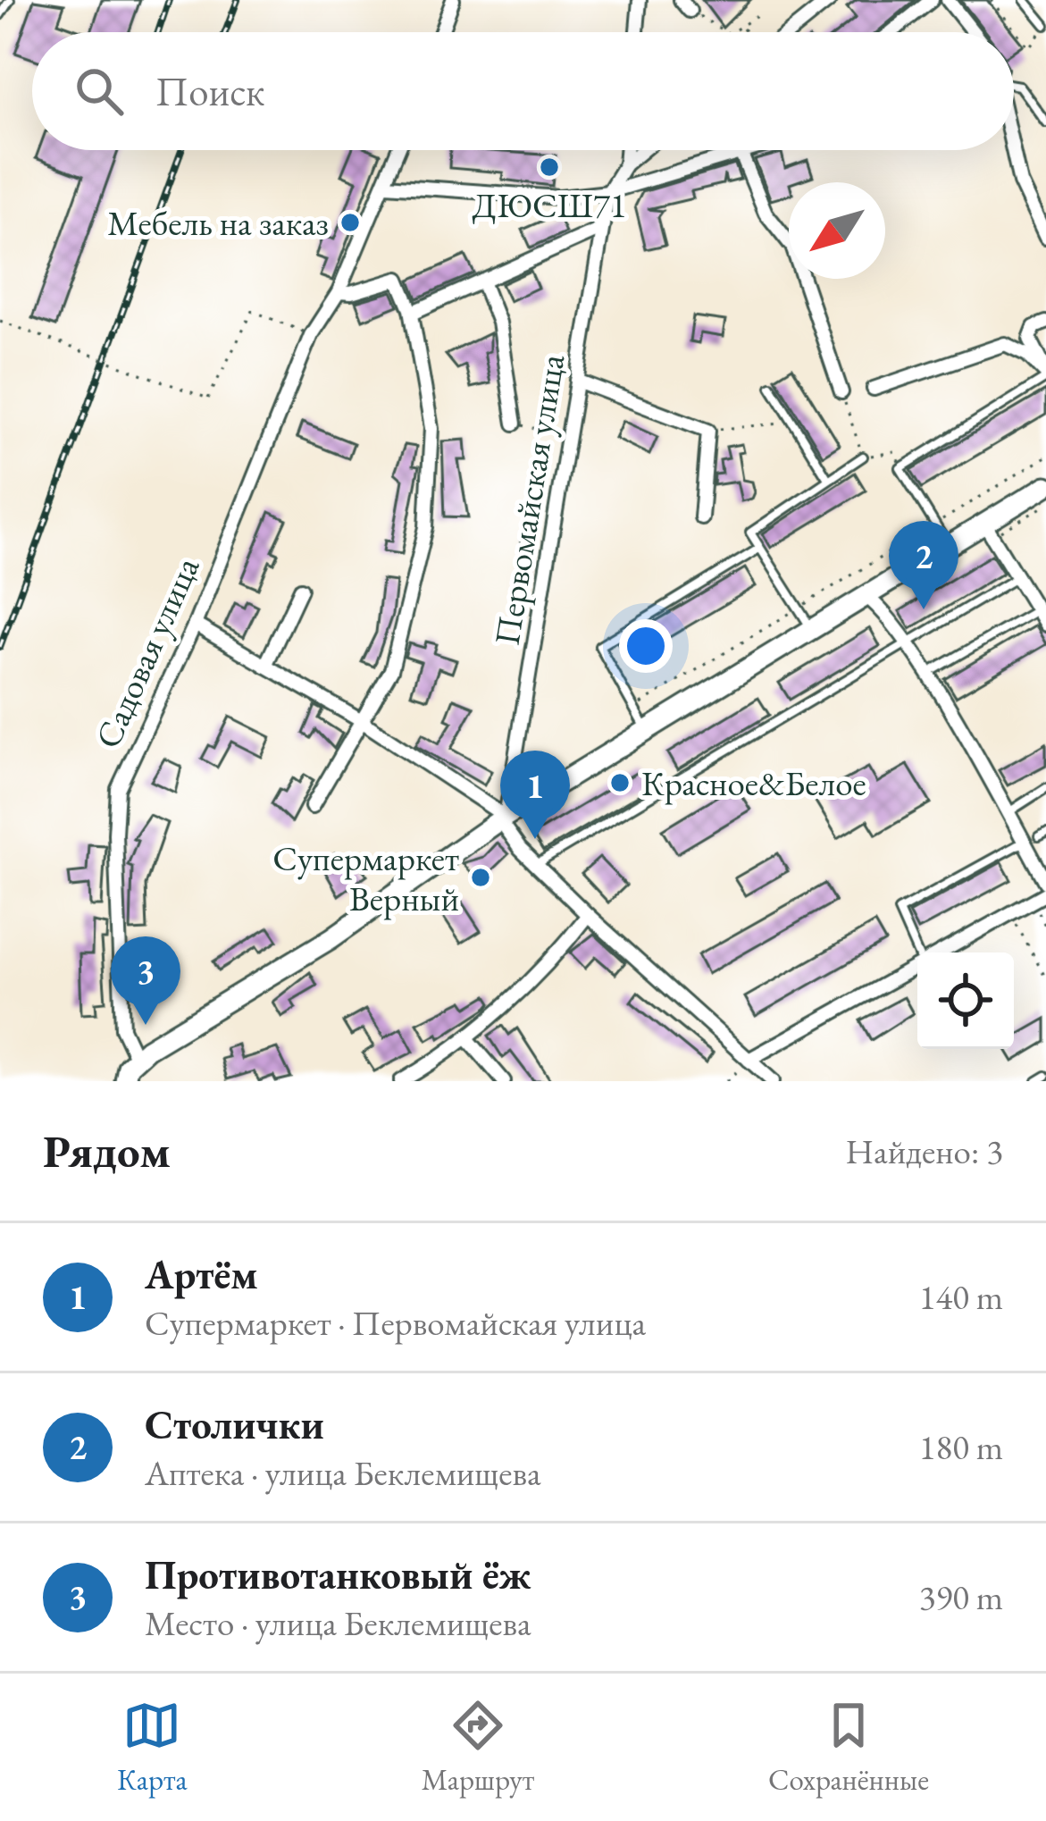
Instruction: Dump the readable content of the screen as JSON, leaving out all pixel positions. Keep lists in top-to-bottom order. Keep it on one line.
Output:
{"streets":{"street":["Первомайская улица","Садовая улица"]},"places":["ДЮСШ71","Мебель на заказ","Красное&Белое","Супермаркет Верный"],"north":"bottom left","page":{"search":"Поиск","pins":["2","1","3"],"heading":["Рядом","Найдено: 3"],"list":[{"mark":"1","name":"Артём","note":"Супермаркет · Первомайская улица","value":"140 m"},{"mark":"2","name":"Столички","note":"Аптека · улица Беклемищева","value":"180 m"},{"mark":"3","name":"Противотанковый ёж","note":"Место · улица Беклемищева","value":"390 m"}],"nav":["Карта","Маршрут","Сохранённые"]}}
